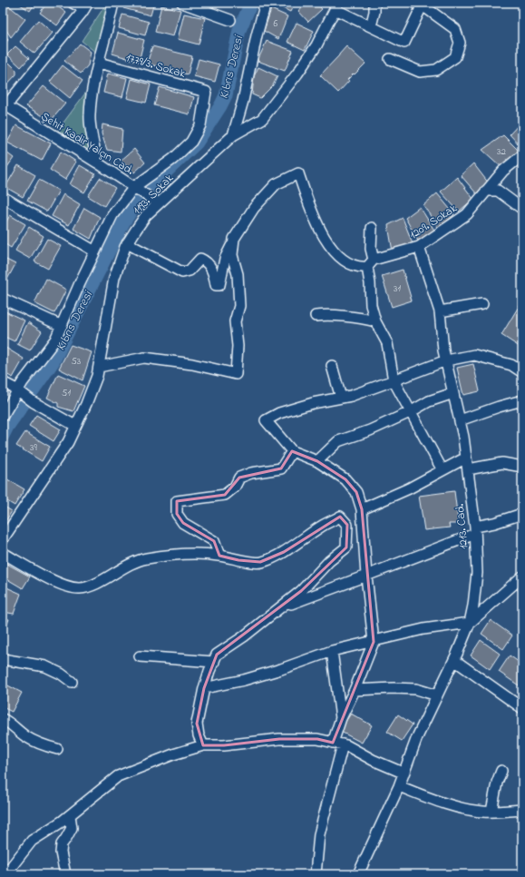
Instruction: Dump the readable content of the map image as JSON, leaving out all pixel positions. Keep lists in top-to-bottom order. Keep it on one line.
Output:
{"streets":{"street":["1779/3. Sokak","Şehit Kadir Yalçın Cad.","1193. Sokak","1209. Sokak","1213. Cad."]},"crossings":[["1779/3. Sokak","Şehit Kadir Yalçın Cad."],["Şehit Kadir Yalçın Cad.","1193. Sokak"],["1209. Sokak","1213. Cad."]],"water":["Kıbrıs Deresi"],"house_numbers":["6","32","31","53","51","39"]}
